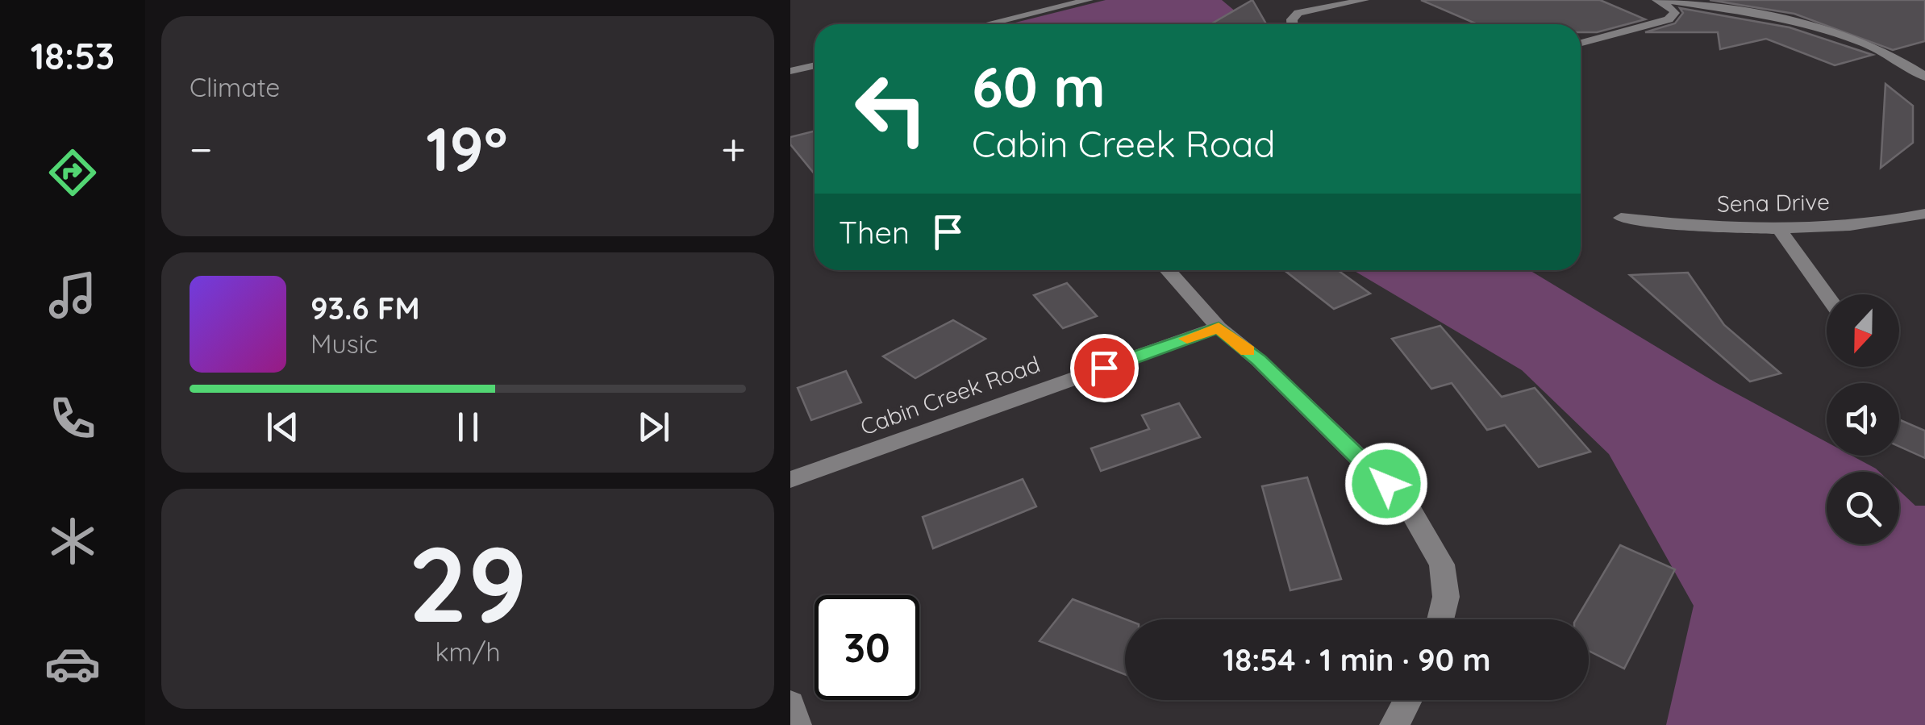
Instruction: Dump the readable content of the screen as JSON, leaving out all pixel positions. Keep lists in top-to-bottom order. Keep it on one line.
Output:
{"streets":{"street":["Sena Drive","Cabin Creek Road"]},"north":"bottom","page":{"tabs":"18:53","tile":["Climate",["29","km/h"]],"turn":["60 m","Cabin Creek Road"],"heat":["−","19°","+"],"then":"Then","song":["93.6 FM","Music"],"limit":"30","trip":"18:54 · 1 min · 90 m"}}
